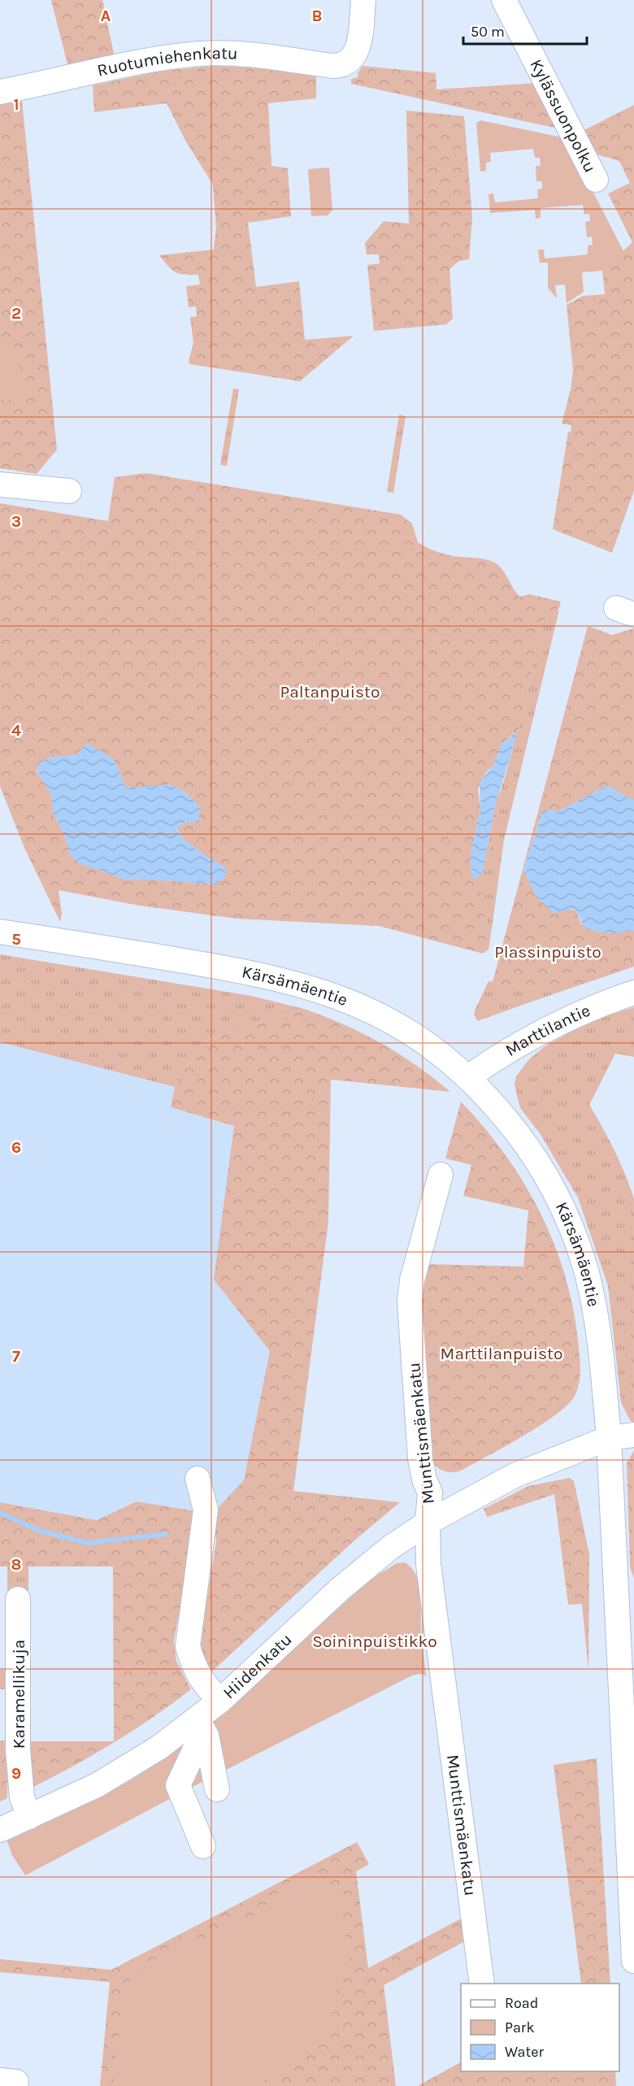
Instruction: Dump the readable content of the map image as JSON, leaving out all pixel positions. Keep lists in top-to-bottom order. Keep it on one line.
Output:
{"streets":{"street":["Ruotumiehenkatu","Kylässuonpolku","Kärsämäentie","Marttilantie","Munttismäenkatu","Hiidenkatu","Karamellikuja"]},"crossings":[["Kärsämäentie","Marttilantie"],["Kärsämäentie","Hiidenkatu"],["Munttismäenkatu","Hiidenkatu"],["Hiidenkatu","Karamellikuja"]],"parks":["Paltanpuisto","Plassinpuisto","Marttilanpuisto","Soininpuistikko"],"legend":["Road","Park","Water"],"scale_bar":"50 m","grid":{"columns":["A","B"],"rows":["1","2","3","4","5","6","7","8","9"]}}
